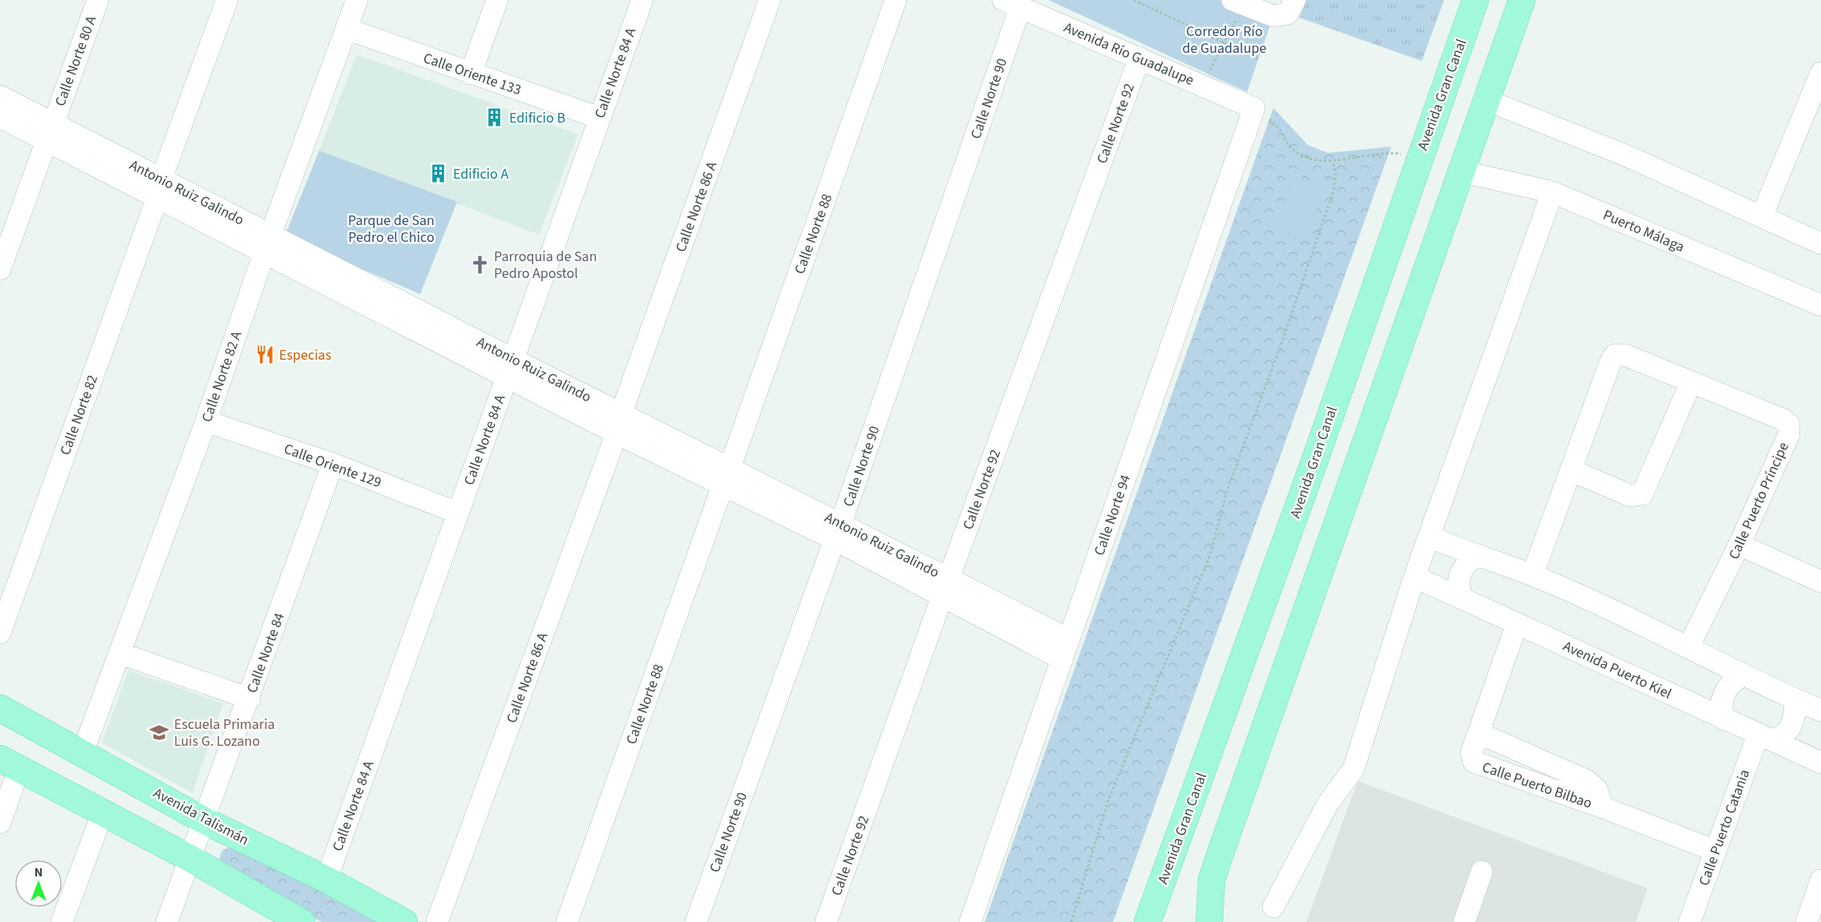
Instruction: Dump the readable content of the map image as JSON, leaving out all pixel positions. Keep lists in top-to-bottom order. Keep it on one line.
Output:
{"streets":{"main road":["Avenida Gran Canal","Avenida Talismán"],"street":["Avenida Río Guadalupe","Calle Norte 80 A","Calle Norte 84 A","Calle Oriente 133","Calle Norte 90","Calle Norte 92","Antonio Ruiz Galindo","Calle Norte 86 A","Puerto Málaga","Calle Norte 88","Calle Norte 82 A","Calle Norte 82","Calle Oriente 129","Calle Puerto Príncipe","Calle Norte 94","Calle Norte 84","Avenida Puerto Kiel","Calle Puerto Bilbao","Calle Puerto Catania"]},"crossings":[["Avenida Río Guadalupe","Calle Norte 90"],["Avenida Río Guadalupe","Calle Norte 92"],["Avenida Río Guadalupe","Calle Norte 94"],["Calle Norte 80 A","Antonio Ruiz Galindo"],["Calle Norte 84 A","Calle Oriente 133"],["Calle Norte 84 A","Antonio Ruiz Galindo"],["Calle Norte 84 A","Calle Oriente 129"],["Calle Norte 84 A","Avenida Talismán"],["Calle Oriente 133","Calle Norte 82 A"],["Calle Norte 90","Antonio Ruiz Galindo"],["Calle Norte 92","Antonio Ruiz Galindo"],["Antonio Ruiz Galindo","Calle Norte 86 A"],["Antonio Ruiz Galindo","Calle Norte 88"],["Antonio Ruiz Galindo","Calle Norte 82 A"],["Antonio Ruiz Galindo","Calle Norte 82"],["Antonio Ruiz Galindo","Calle Norte 94"],["Calle Norte 82 A","Calle Oriente 129"],["Calle Norte 82 A","Avenida Talismán"],["Calle Oriente 129","Calle Norte 84"],["Calle Norte 84","Avenida Talismán"],["Avenida Puerto Kiel","Calle Puerto Bilbao"],["Avenida Puerto Kiel","Calle Puerto Catania"],["Calle Puerto Bilbao","Calle Puerto Catania"]],"parks":["Corredor Río de Guadalupe","Parque de San Pedro el Chico"],"places":{"building":["Edificio B","Edificio A"],"church":["Parroquia de San Pedro Apostol"],"restaurant":["Especias"],"school or university":["Escuela Primaria Luis G. Lozano"]},"north":"top"}
